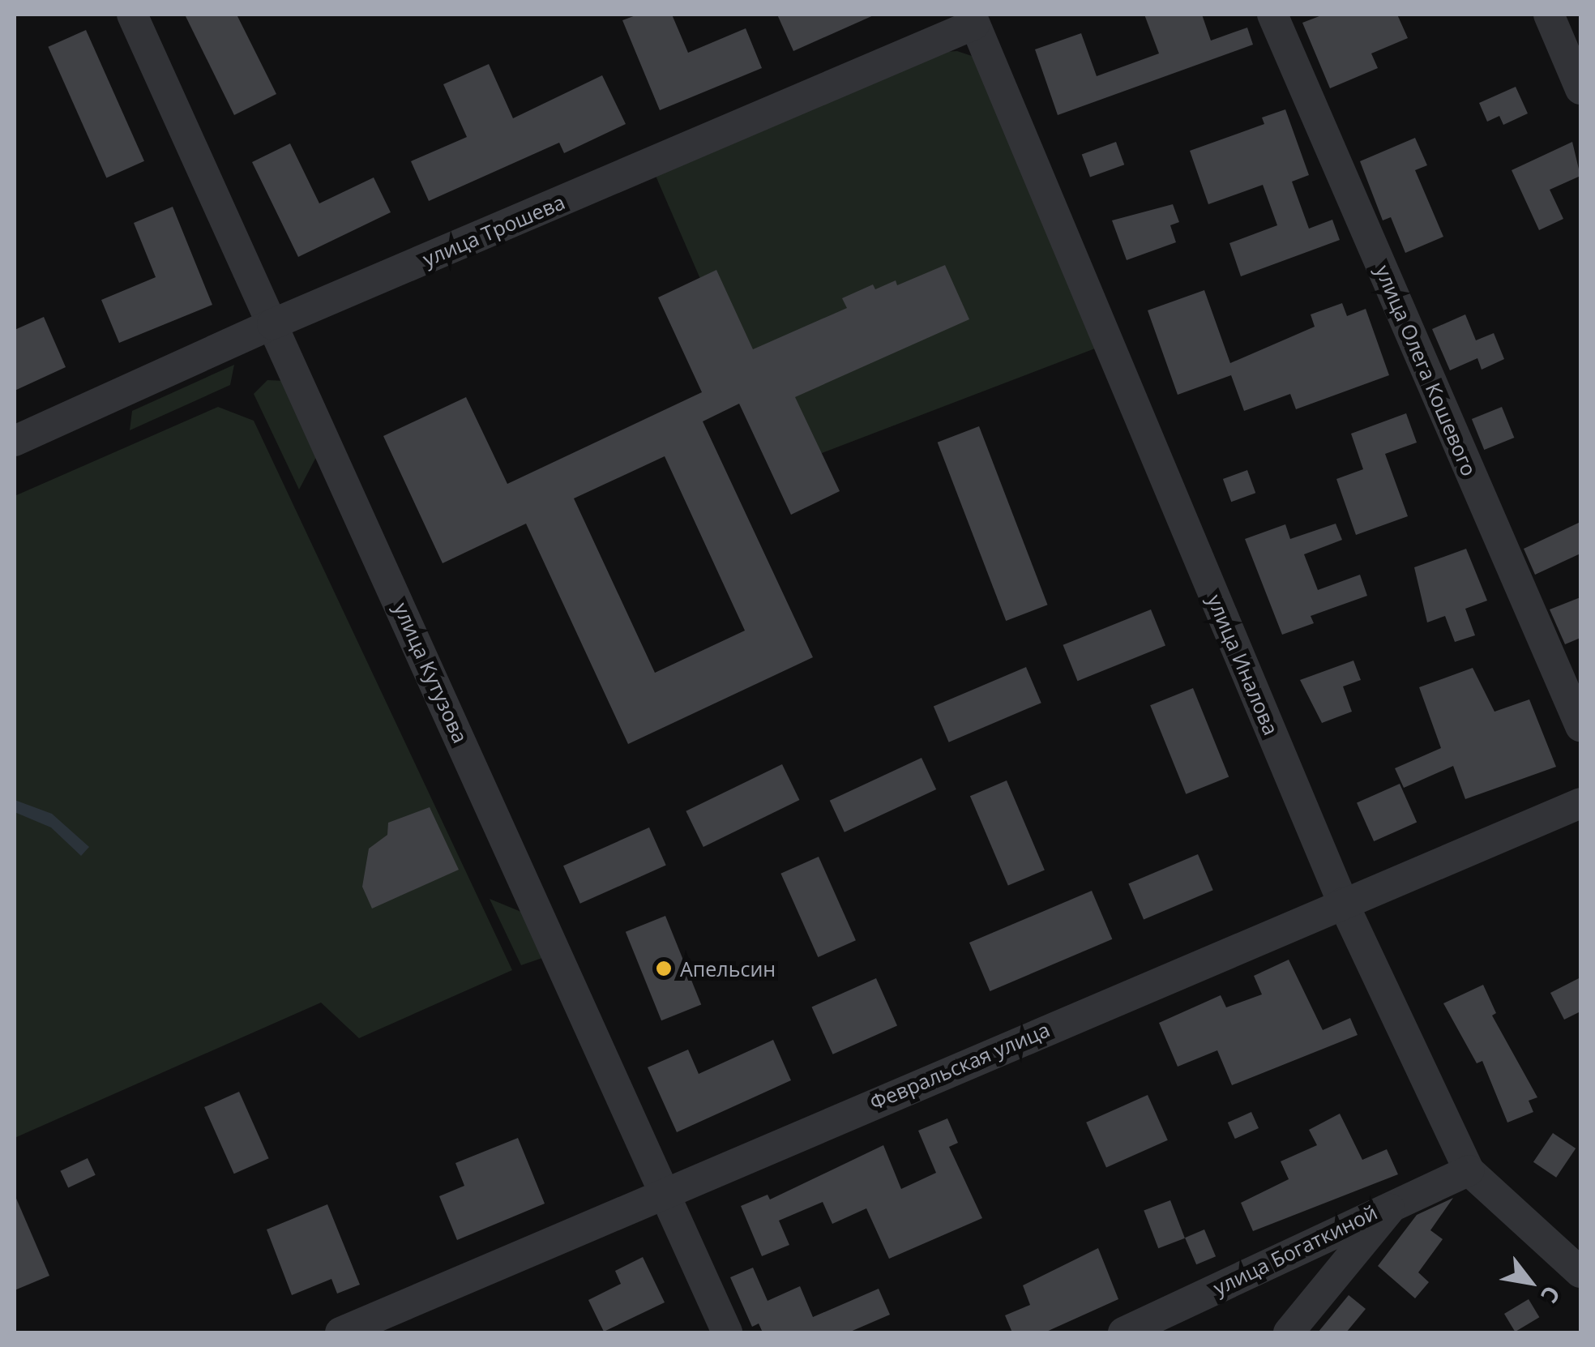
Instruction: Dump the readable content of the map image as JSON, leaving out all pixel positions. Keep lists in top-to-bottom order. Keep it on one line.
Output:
{"streets":{"street":["улица Трошева","улица Олега Кошевого","улица Иналова","улица Кутузова","Февральская улица","улица Богаткиной"]},"crossings":[["улица Трошева","улица Иналова"],["улица Трошева","улица Кутузова"],["улица Иналова","Февральская улица"],["улица Иналова","улица Богаткиной"],["улица Кутузова","Февральская улица"]],"places":["Апельсин"],"north":"bottom right"}
